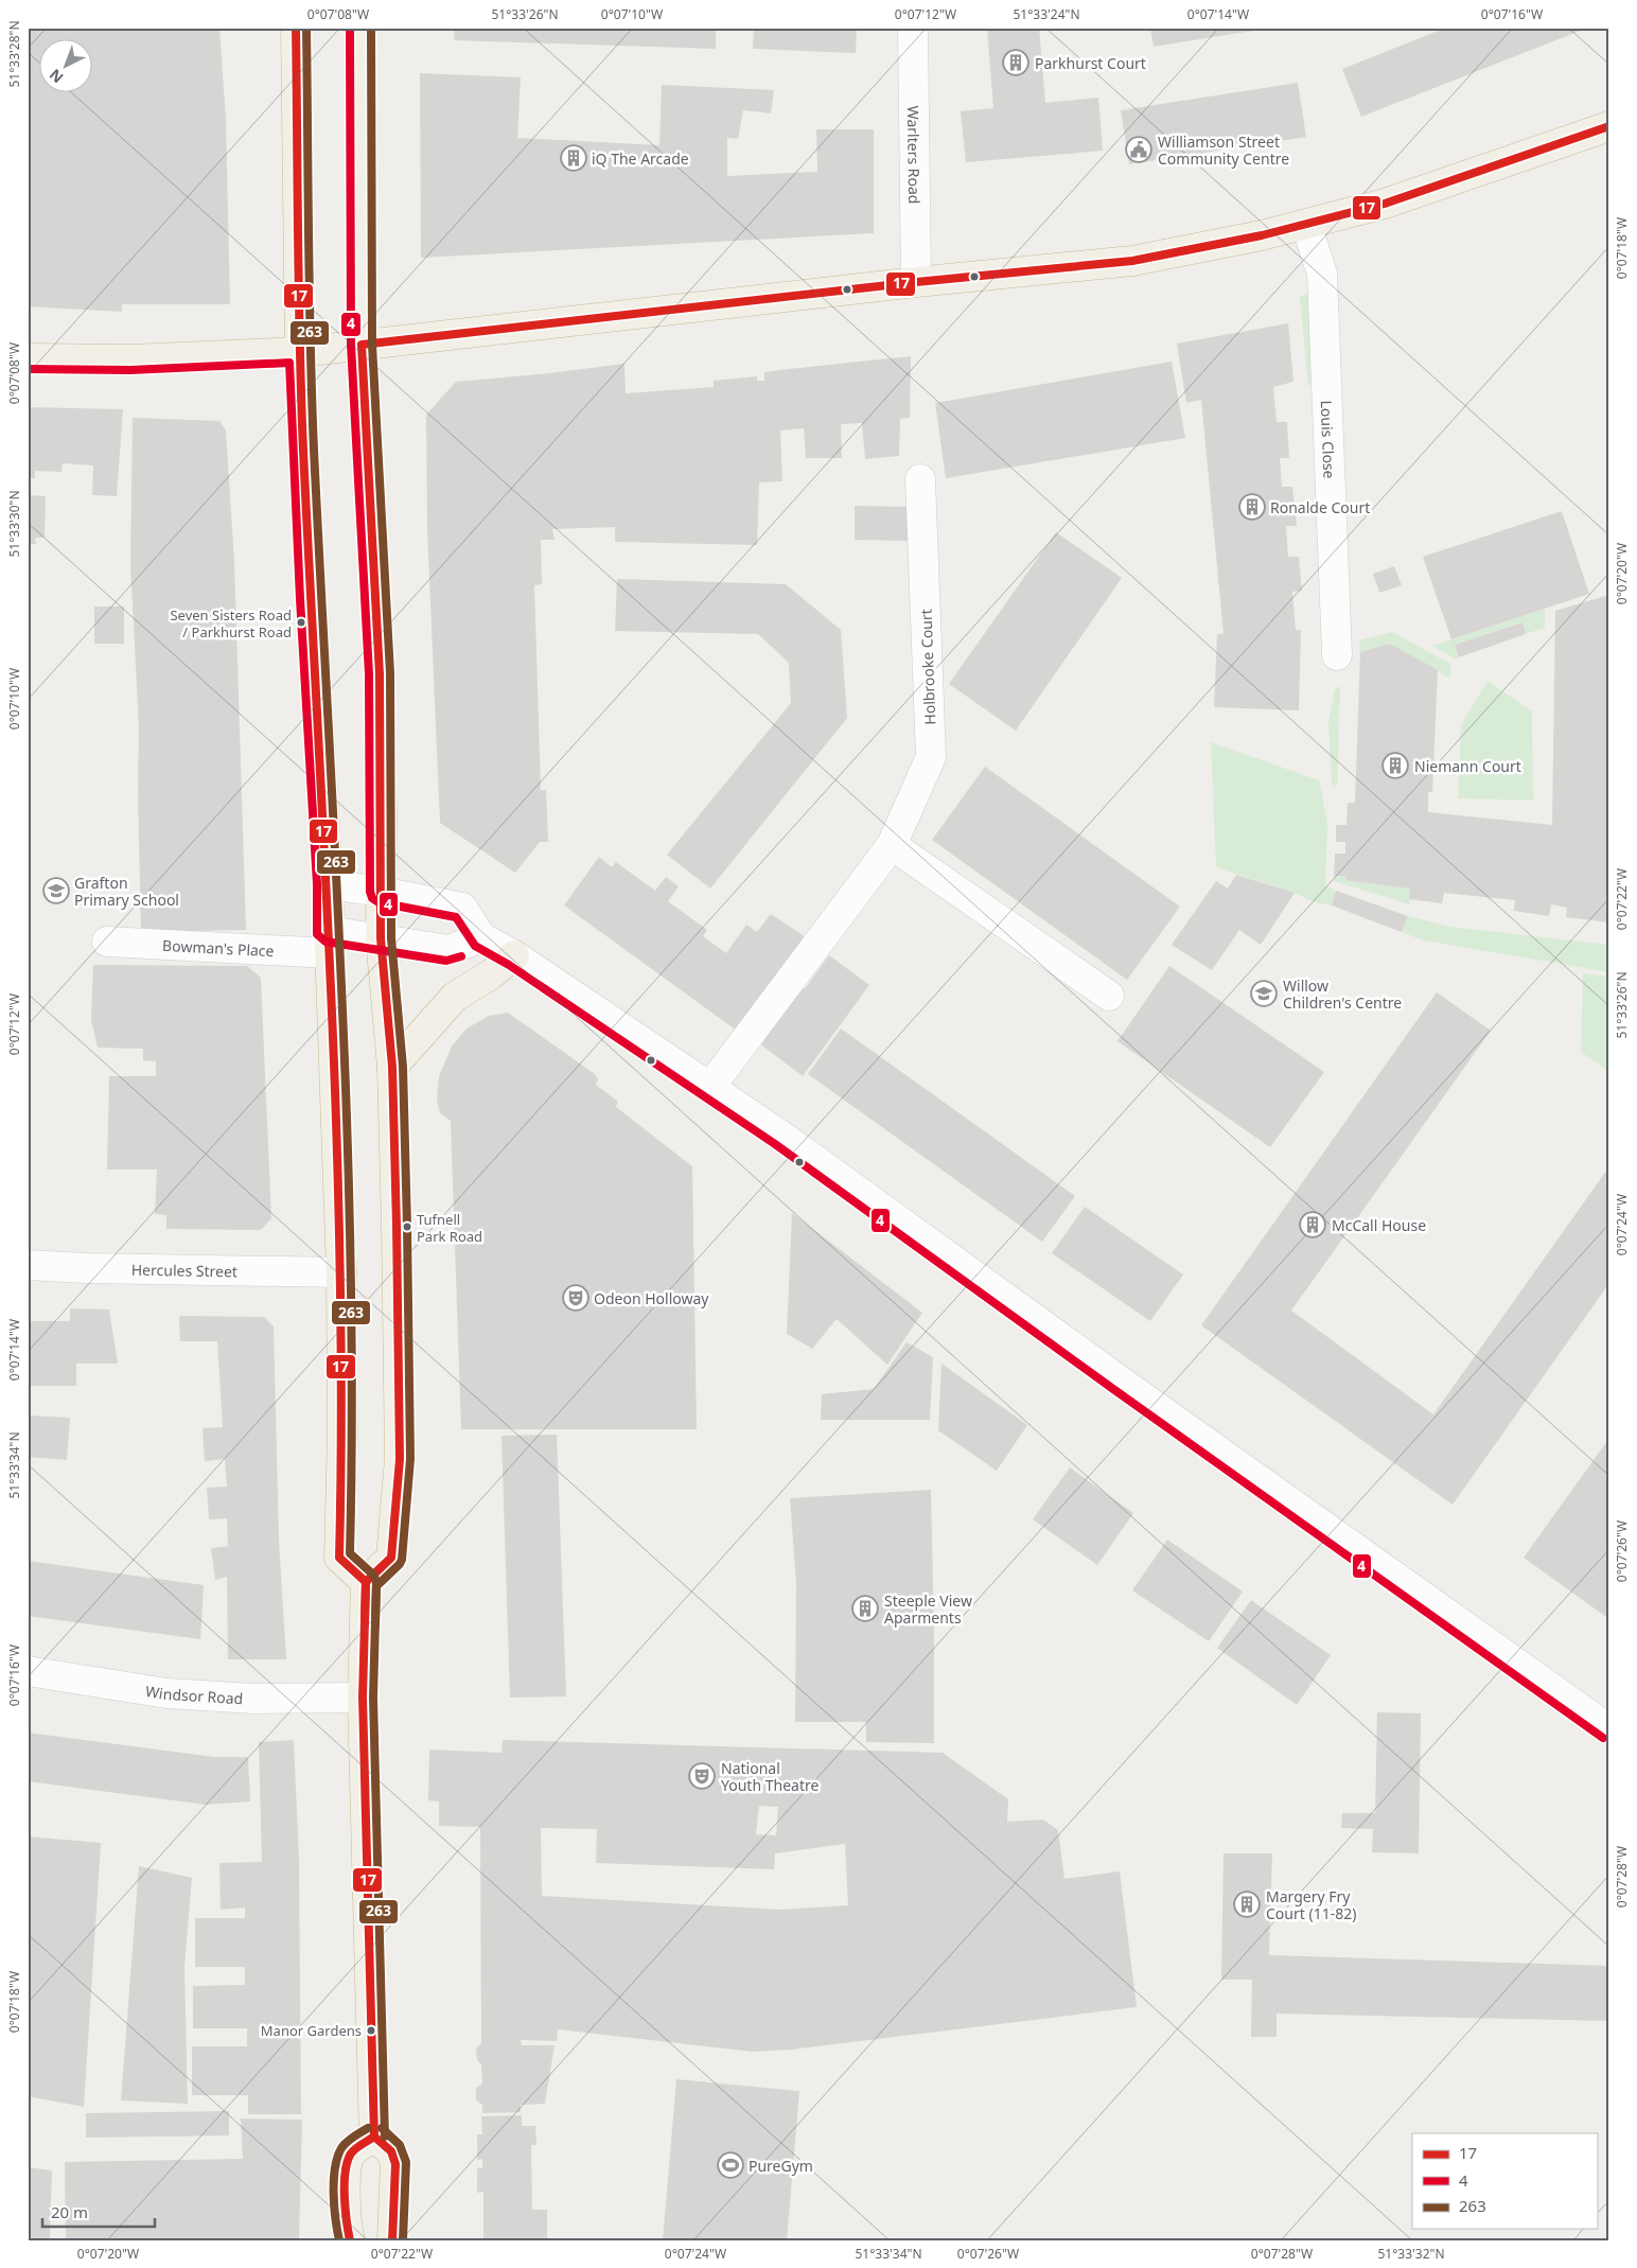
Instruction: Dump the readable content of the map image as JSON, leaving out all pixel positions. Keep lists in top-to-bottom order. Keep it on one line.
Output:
{"streets":{"street":["Warlters Road","Louis Close","Holbrooke Court","Bowman's Place","Hercules Street","Windsor Road"]},"places":{"building":["Parkhurst Court","iQ The Arcade","Ronalde Court","Niemann Court","McCall House","Steeple View Aparments","Margery Fry Court (11-82)"],"public building":["Williamson Street Community Centre"],"other":["Seven Sisters Road / Parkhurst Road","Tufnell Park Road","Manor Gardens"],"school or university":["Grafton Primary School","Willow Children's Centre"],"theatre":["Odeon Holloway","National Youth Theatre"],"sports":["PureGym"]},"lines":["transit line 17","transit line 4","transit line 263"],"legend":["17","4","263"],"scale_bar":"20 m","north":"bottom left","coordinates":["0°07'08\"W","51°33'26\"N","0°07'10\"W","0°07'12\"W","51°33'24\"N","0°07'14\"W","0°07'16\"W","51°33'28\"N","0°07'18\"W","51°33'30\"N","0°07'20\"W","0°07'22\"W","0°07'24\"W","51°33'34\"N","0°07'26\"W","0°07'28\"W","51°33'32\"N"]}
